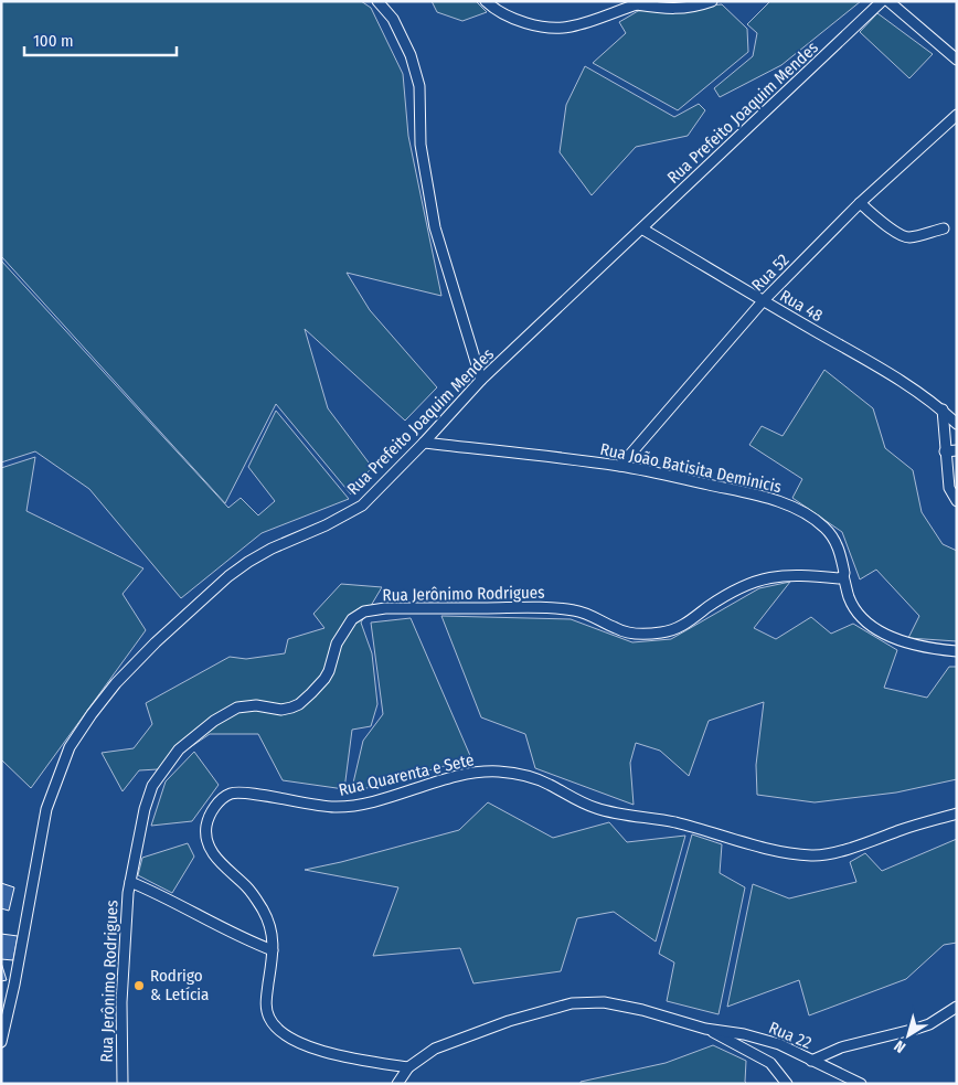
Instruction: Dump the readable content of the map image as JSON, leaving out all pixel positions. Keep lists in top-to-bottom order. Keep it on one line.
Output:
{"streets":{"street":["Rua Prefeito Joaquim Mendes","Rua 52","Rua 48","Rua João Batisita Deminicis","Rua Jerônimo Rodrigues","Rua Quarenta e Sete","Rua 22"]},"crossings":[["Rua Prefeito Joaquim Mendes","Rua 48"],["Rua Prefeito Joaquim Mendes","Rua João Batisita Deminicis"],["Rua 52","Rua 48"],["Rua 52","Rua João Batisita Deminicis"],["Rua João Batisita Deminicis","Rua Jerônimo Rodrigues"]],"places":["Rodrigo & Letícia"],"scale_bar":"100 m","north":"bottom left"}
